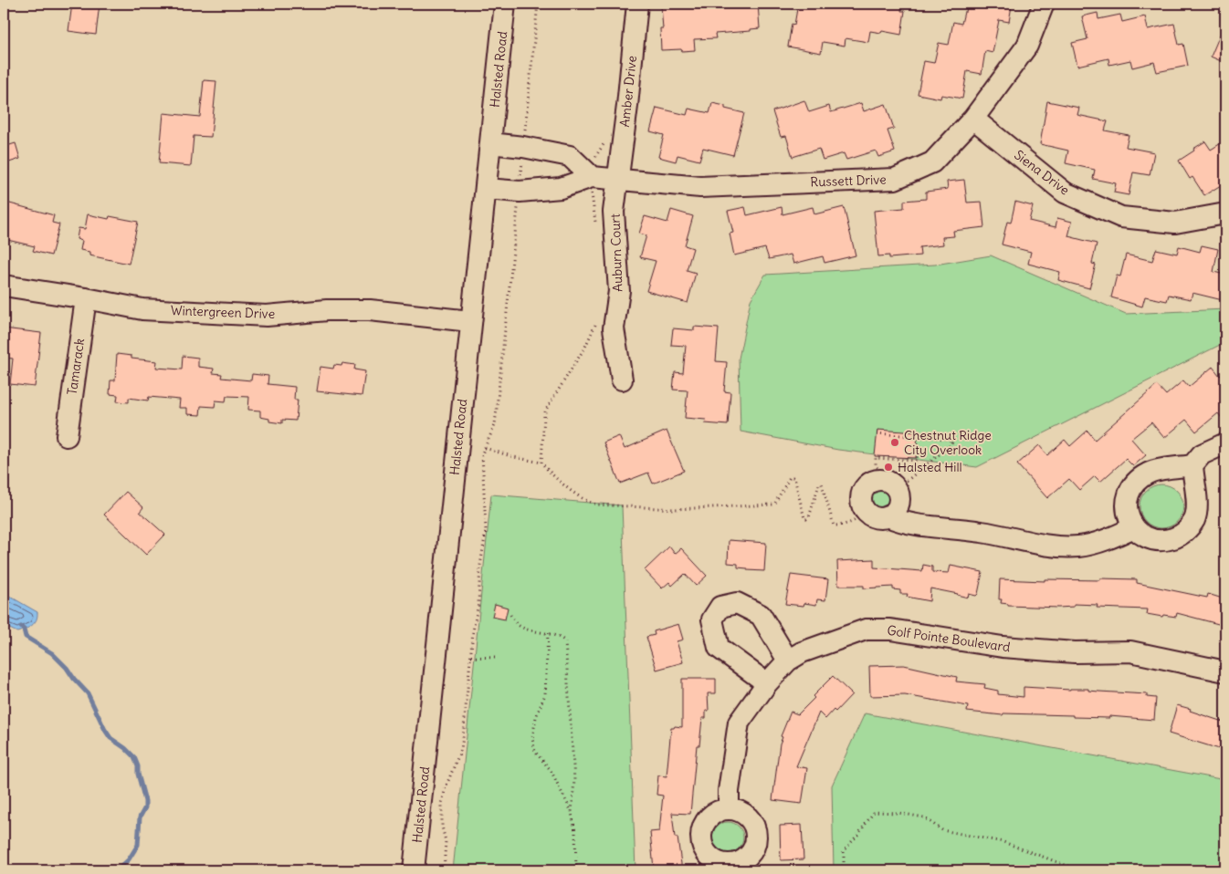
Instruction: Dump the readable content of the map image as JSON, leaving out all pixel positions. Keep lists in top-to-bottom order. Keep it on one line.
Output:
{"streets":{"street":["Halsted Road","Amber Drive","Siena Drive","Russett Drive","Auburn Court","Wintergreen Drive","Tamarack","Golf Pointe Boulevard"]},"crossings":[["Halsted Road","Russett Drive"],["Halsted Road","Wintergreen Drive"],["Amber Drive","Russett Drive"],["Amber Drive","Auburn Court"],["Siena Drive","Russett Drive"],["Russett Drive","Auburn Court"],["Wintergreen Drive","Tamarack"]],"places":["Chestnut Ridge City Overlook","Halsted Hill"]}
